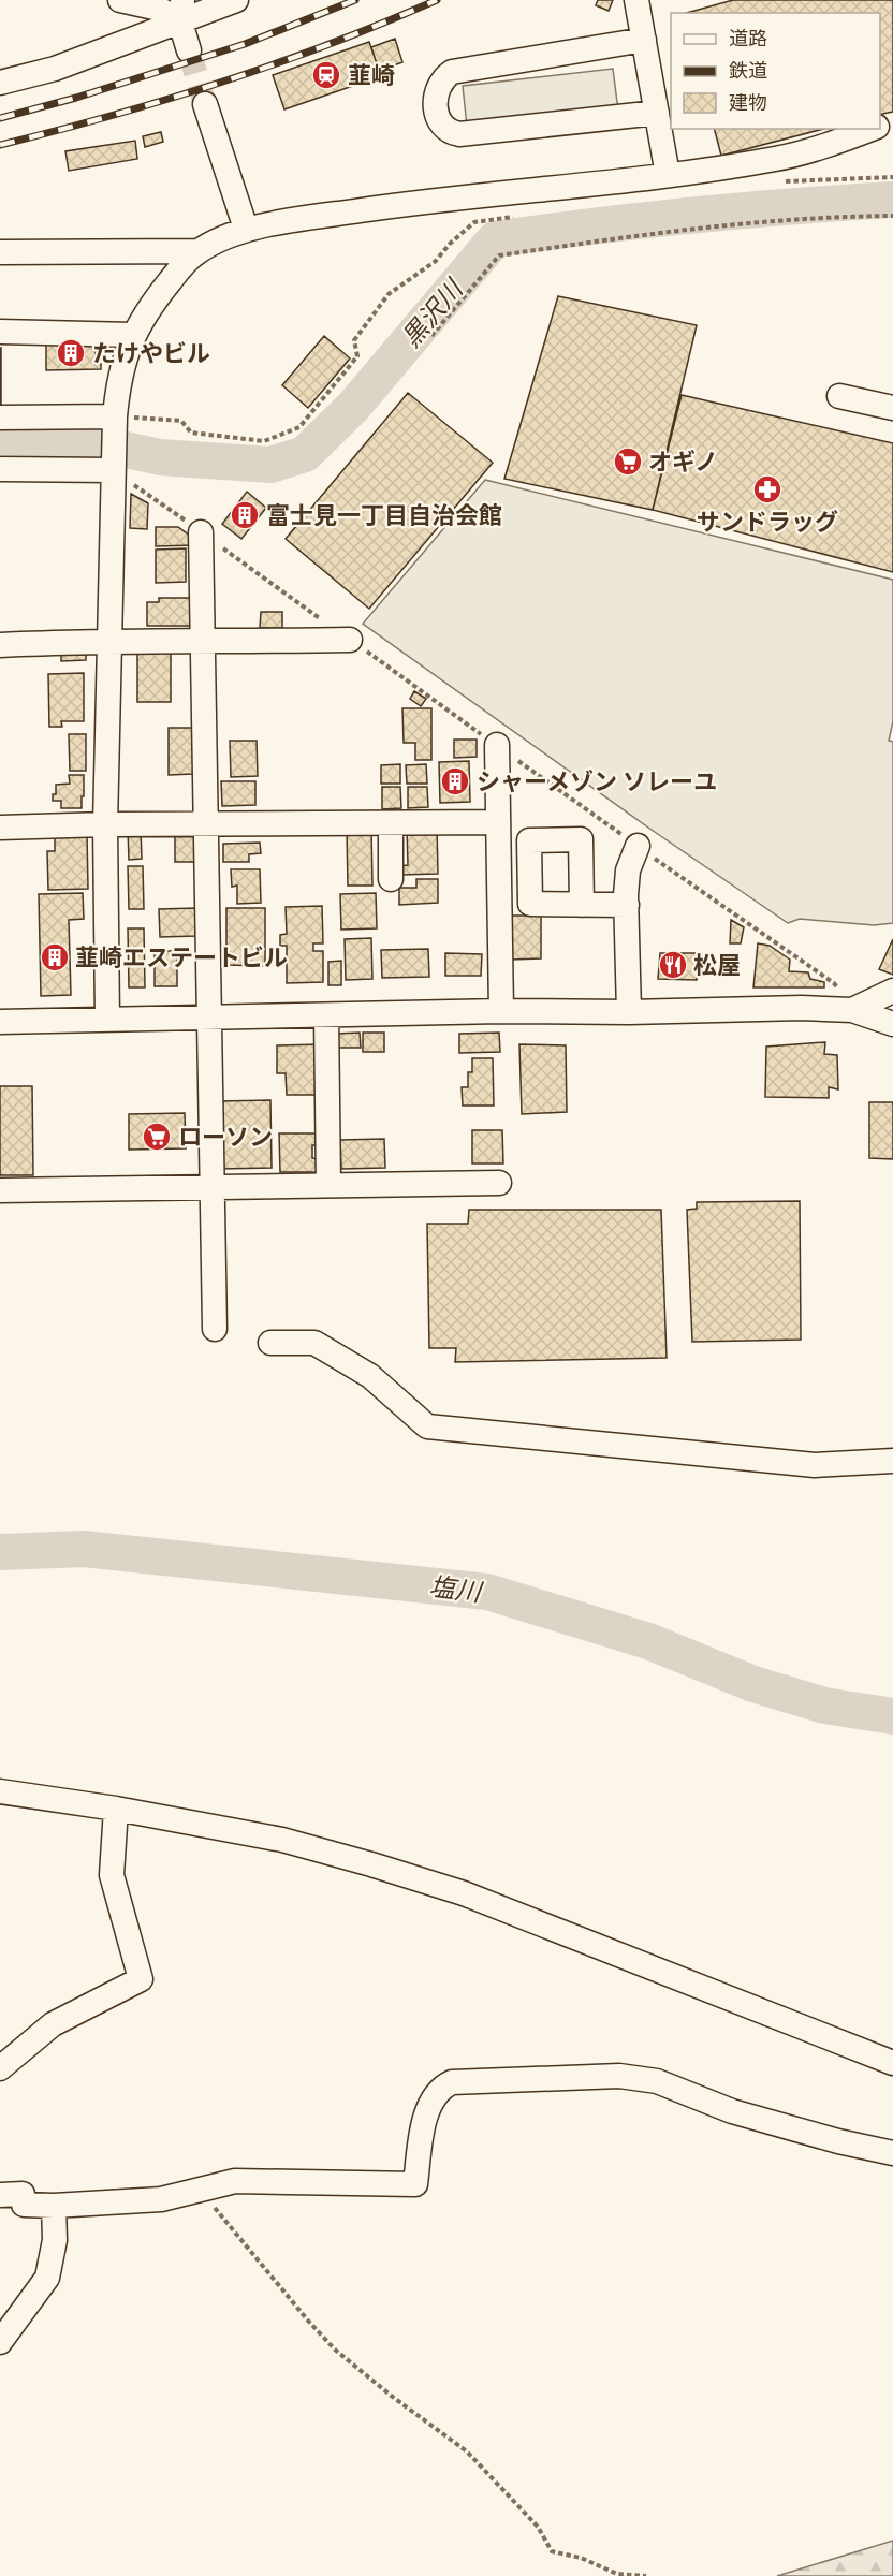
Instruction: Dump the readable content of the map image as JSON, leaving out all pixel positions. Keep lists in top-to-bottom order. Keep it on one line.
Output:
{"water":["黒沢川","塩川"],"places":{"station":["韮崎"],"building":["たけやビル","富士見一丁目自治会館","シャーメゾン ソレーユ","韮崎エステートビル"],"supermarket":["オギノ","ローソン"],"pharmacy":["サンドラッグ"],"restaurant":["松屋"]},"legend":["道路","鉄道","建物"]}
